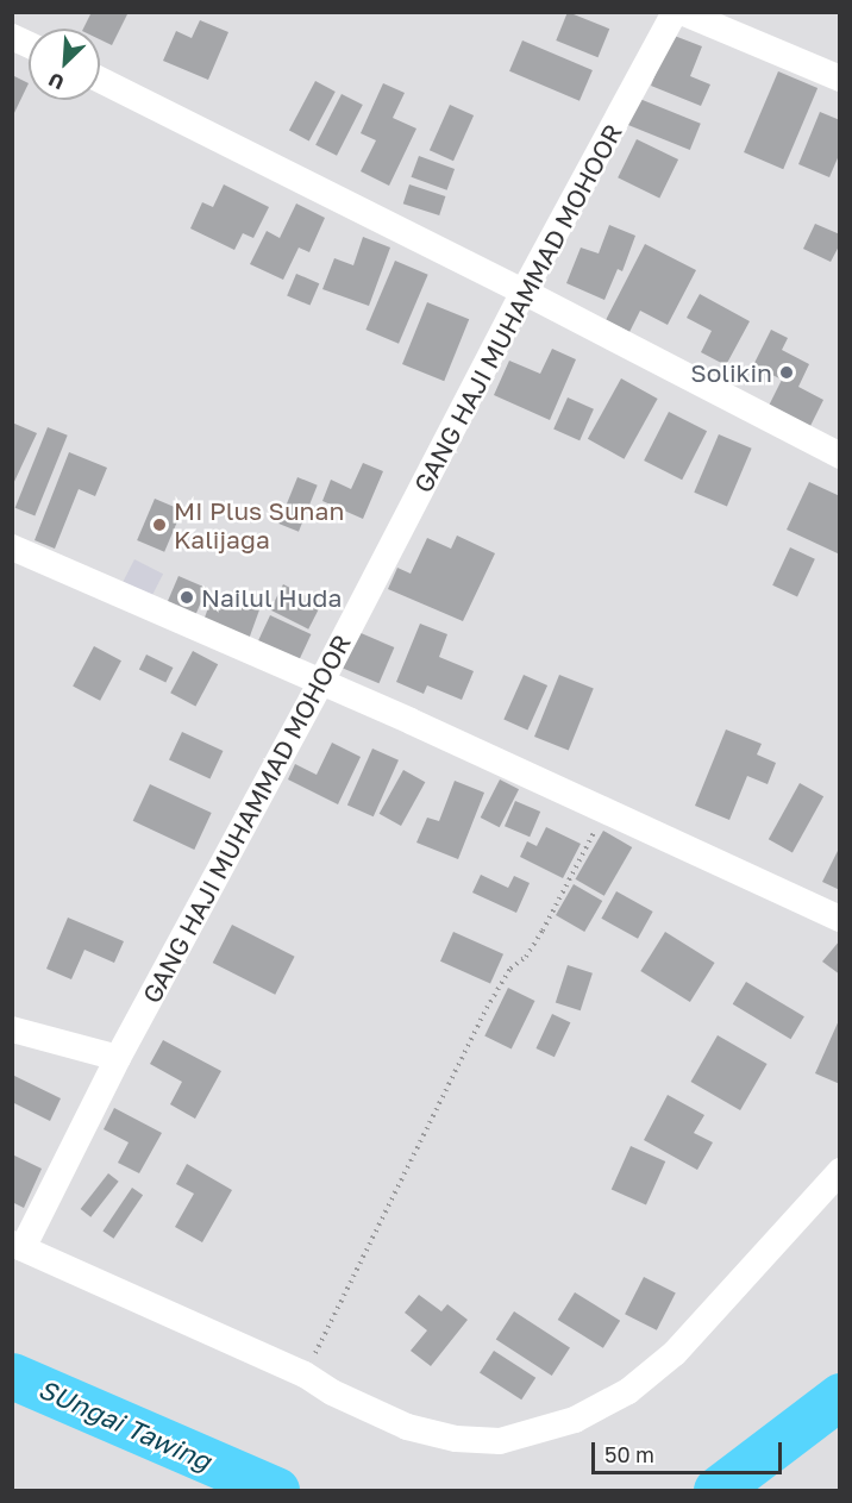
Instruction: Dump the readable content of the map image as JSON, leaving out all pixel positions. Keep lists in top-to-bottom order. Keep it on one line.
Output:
{"streets":{"street":["GANG HAJI MUHAMMAD MOHOOR"]},"water":["SUngai Tawing"],"places":["Solikin","MI Plus Sunan Kalijaga","Nailul Huda"],"scale_bar":"50 m","north":"bottom left"}
